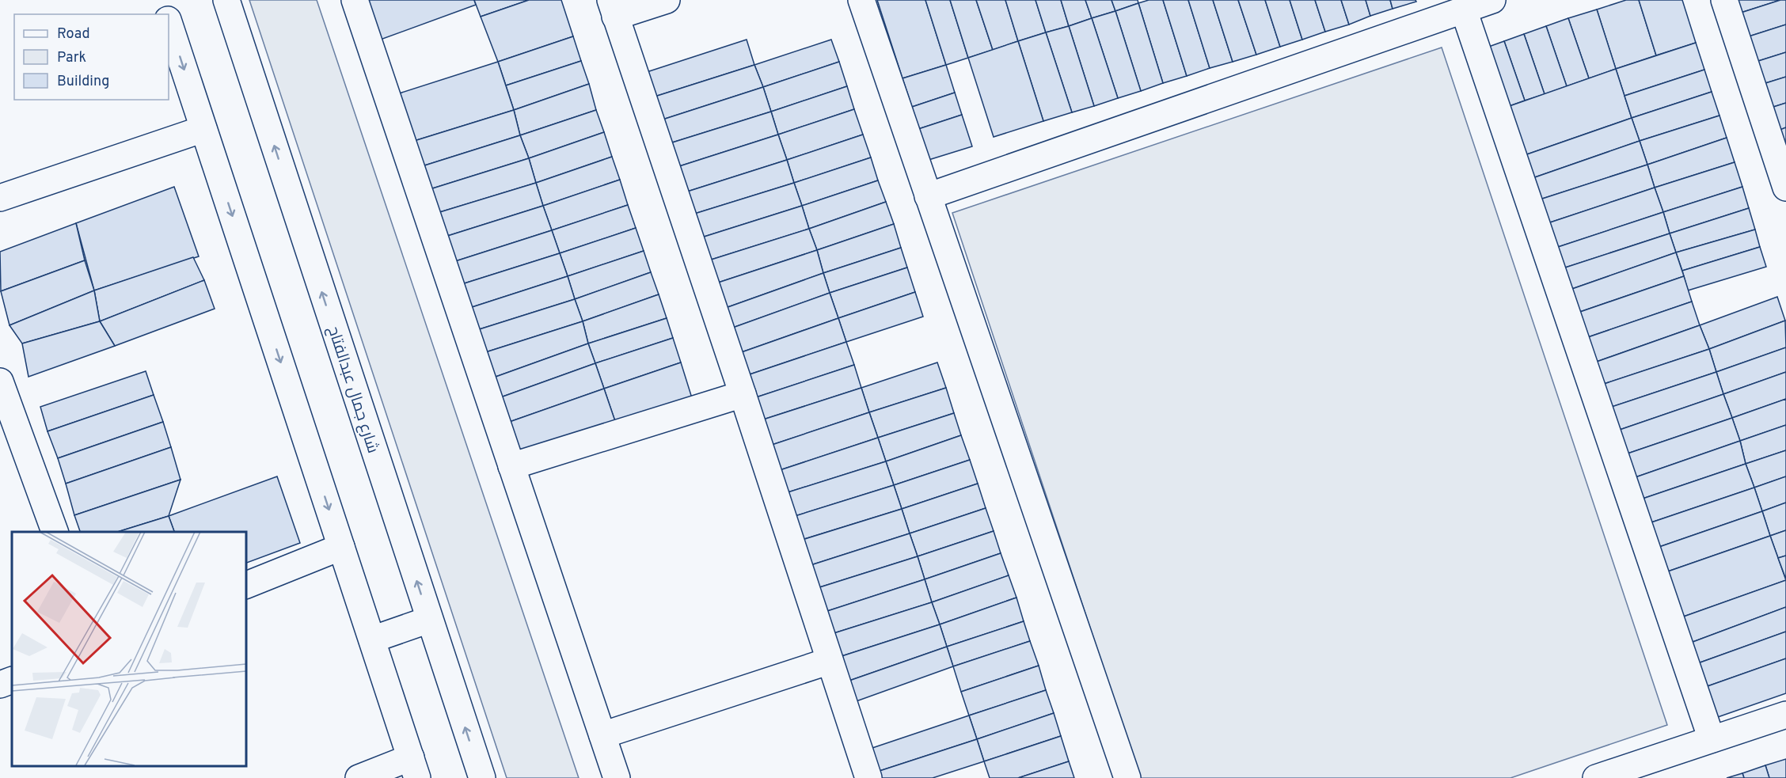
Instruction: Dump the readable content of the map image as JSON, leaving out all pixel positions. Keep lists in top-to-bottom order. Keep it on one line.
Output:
{"streets":{"street":["شارع جمال عبدالفتاح"]},"legend":["Road","Park","Building"]}
